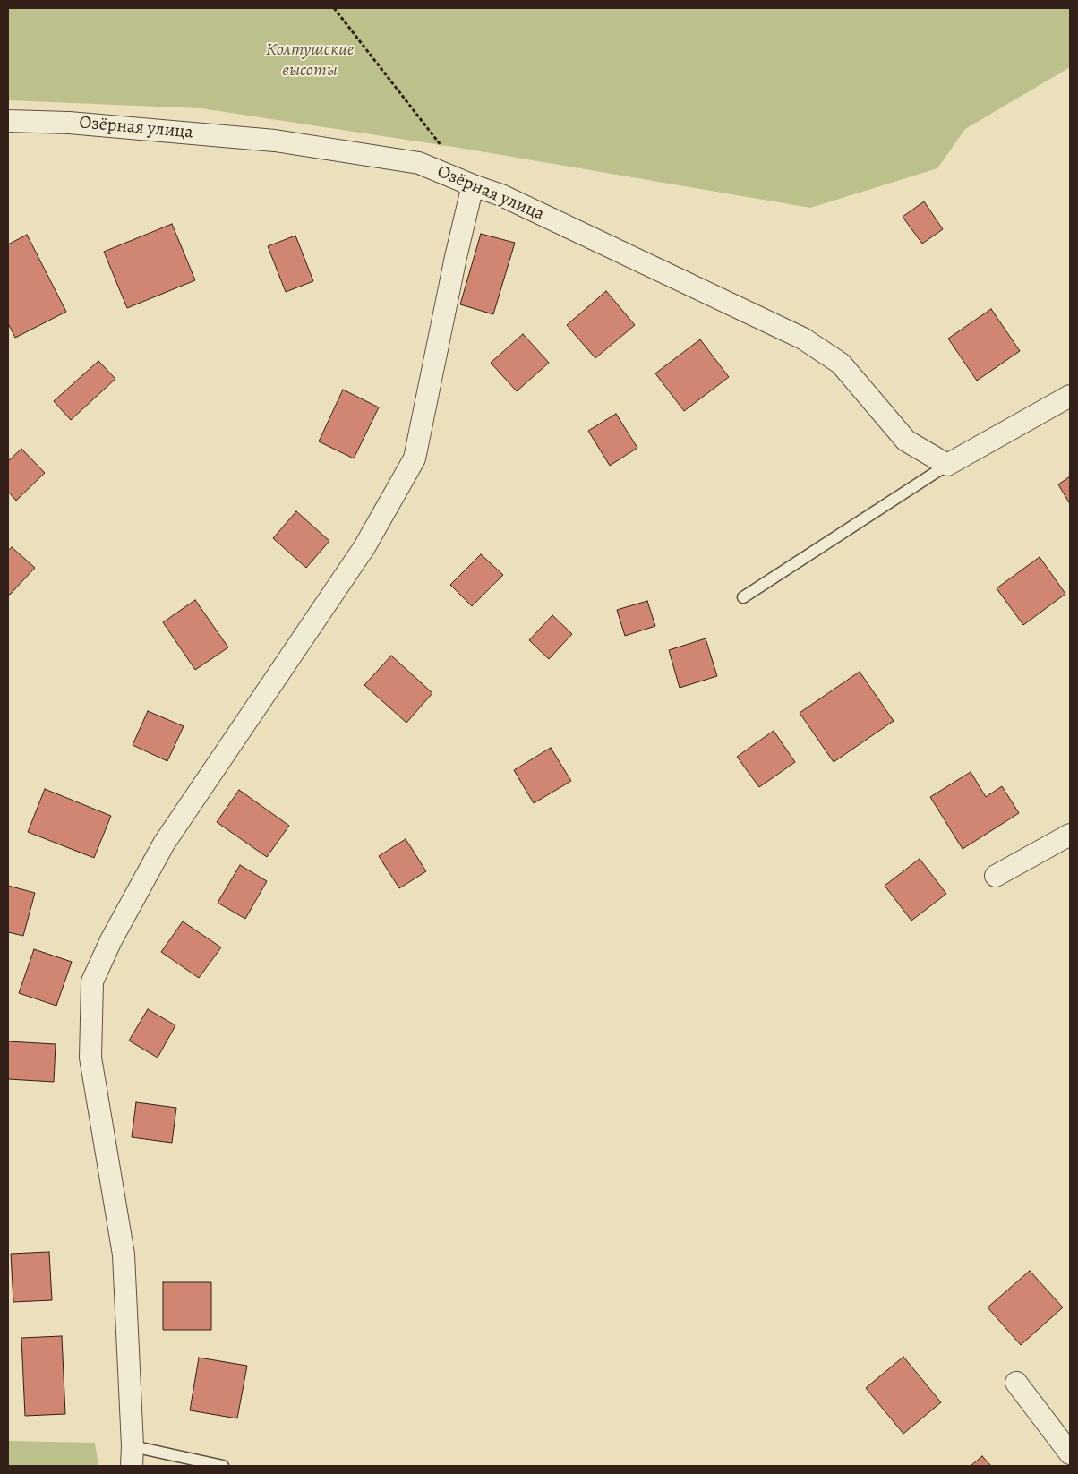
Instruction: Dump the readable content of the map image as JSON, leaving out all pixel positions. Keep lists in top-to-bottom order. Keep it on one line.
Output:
{"streets":{"street":["Озёрная улица"]},"parks":["Колтушские высоты"]}
